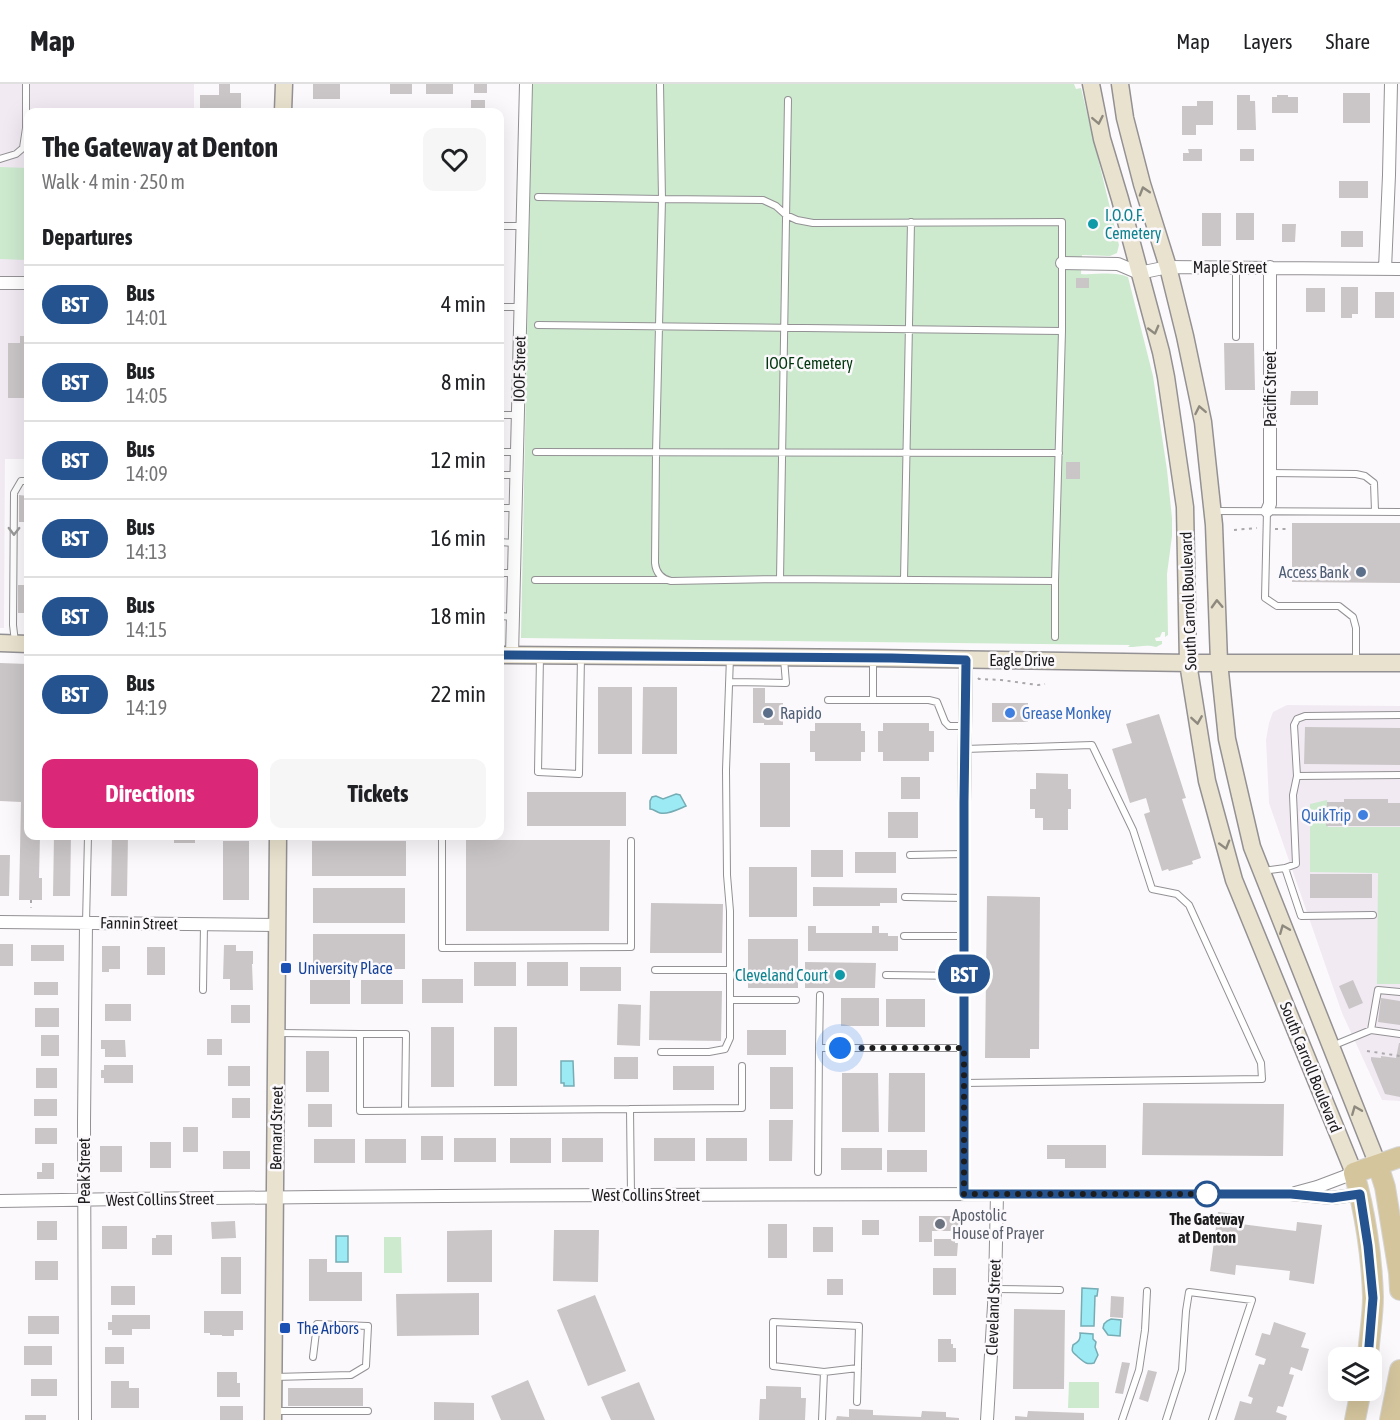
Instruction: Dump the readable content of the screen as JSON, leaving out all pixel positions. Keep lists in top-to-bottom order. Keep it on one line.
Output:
{"streets":{"main road":["South Carroll Boulevard","Eagle Drive","Bernard Street"],"street":["Maple Street","IOOF Street","Pacific Street","Fannin Street","Peak Street","West Collins Street","Cleveland Street"]},"crossings":[["Maple Street","Pacific Street"],["Maple Street","South Carroll Boulevard"],["IOOF Street","Eagle Drive"],["South Carroll Boulevard","Eagle Drive"],["South Carroll Boulevard","West Collins Street"],["Fannin Street","Bernard Street"],["Fannin Street","Peak Street"],["Bernard Street","West Collins Street"],["Peak Street","West Collins Street"],["West Collins Street","Cleveland Street"]],"parks":["IOOF Cemetery"],"places":{"other":["I.O.O.F. Cemetery","Access Bank","Rapido","Grease Monkey","QuikTrip","Cleveland Court","The Gateway at Denton","Apostolic House of Prayer"],"transit":["University Place","The Arbors"]},"lines":["bus line BST"],"page":{"header":"Map","nav":["Map","Layers","Share"],"on_map":"BST","heading":[["The Gateway at Denton","Walk · 4 min · 250 m"],"Departures"],"list":[{"mark":"BST","name":"Bus","note":"14:01","value":"4 min"},{"mark":"BST","name":"Bus","note":"14:05","value":"8 min"},{"mark":"BST","name":"Bus","note":"14:09","value":"12 min"},{"mark":"BST","name":"Bus","note":"14:13","value":"16 min"},{"mark":"BST","name":"Bus","note":"14:15","value":"18 min"},{"mark":"BST","name":"Bus","note":"14:19","value":"22 min"}],"buttons":["Directions","Tickets"]}}
